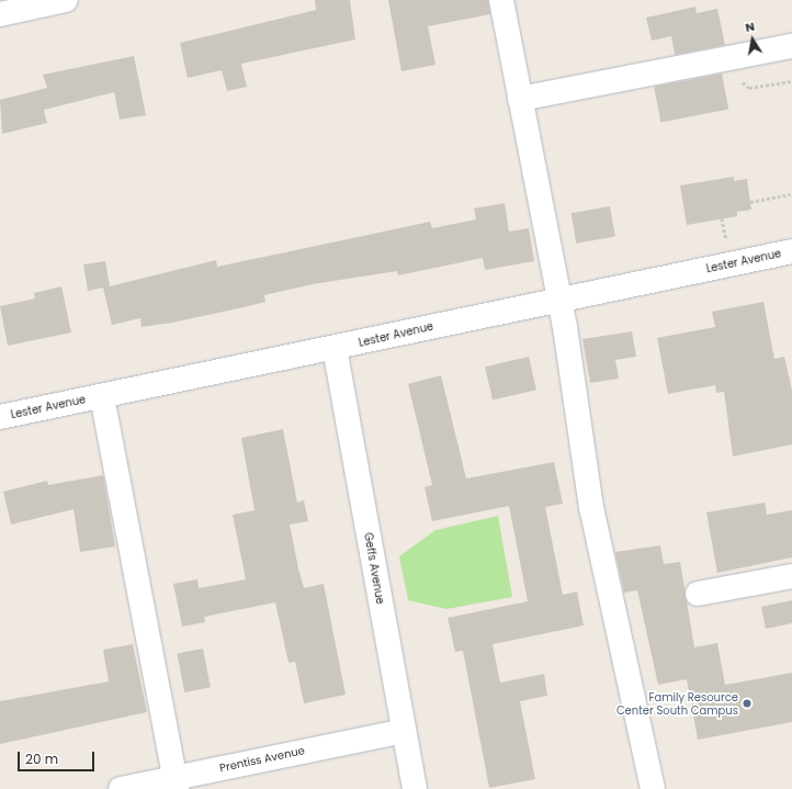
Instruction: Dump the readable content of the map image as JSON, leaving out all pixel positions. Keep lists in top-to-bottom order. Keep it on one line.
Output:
{"streets":{"street":["Lester Avenue","Geffs Avenue","Prentiss Avenue"]},"crossings":[["Lester Avenue","Geffs Avenue"],["Geffs Avenue","Prentiss Avenue"]],"places":["Family Resource Center South Campus"],"scale_bar":"20 m","north":"top"}
